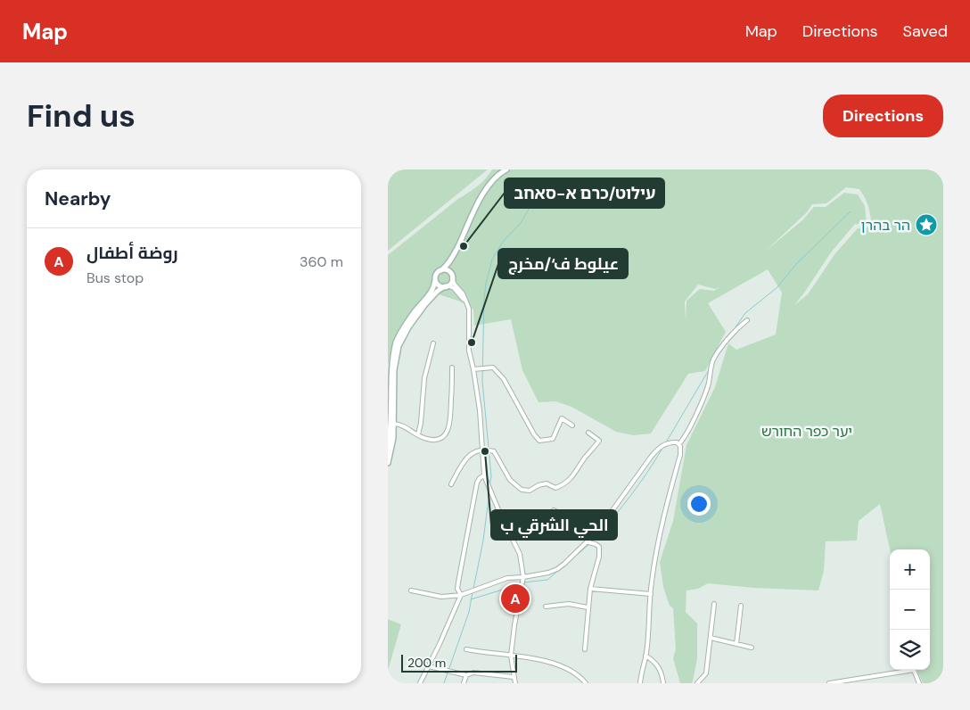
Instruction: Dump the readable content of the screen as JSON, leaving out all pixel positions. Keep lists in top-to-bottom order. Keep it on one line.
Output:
{"parks":["יער כפר החורש"],"places":{"place":["הר בהרן"],"other":["עילוט/כרם א-סאחב","عيلوط ف‘/مخرج","الحي الشرقي ب"]},"scale_bar":"200 m","page":{"header":"Map","nav":["Map","Directions","Saved"],"buttons":"Directions","title":"Find us","heading":"Nearby","list":[{"mark":"A","name":"روضة أطفال","note":"Bus stop","value":"360 m"}],"map_buttons":["+","−"],"pins":"A","scale":"200 m"}}
